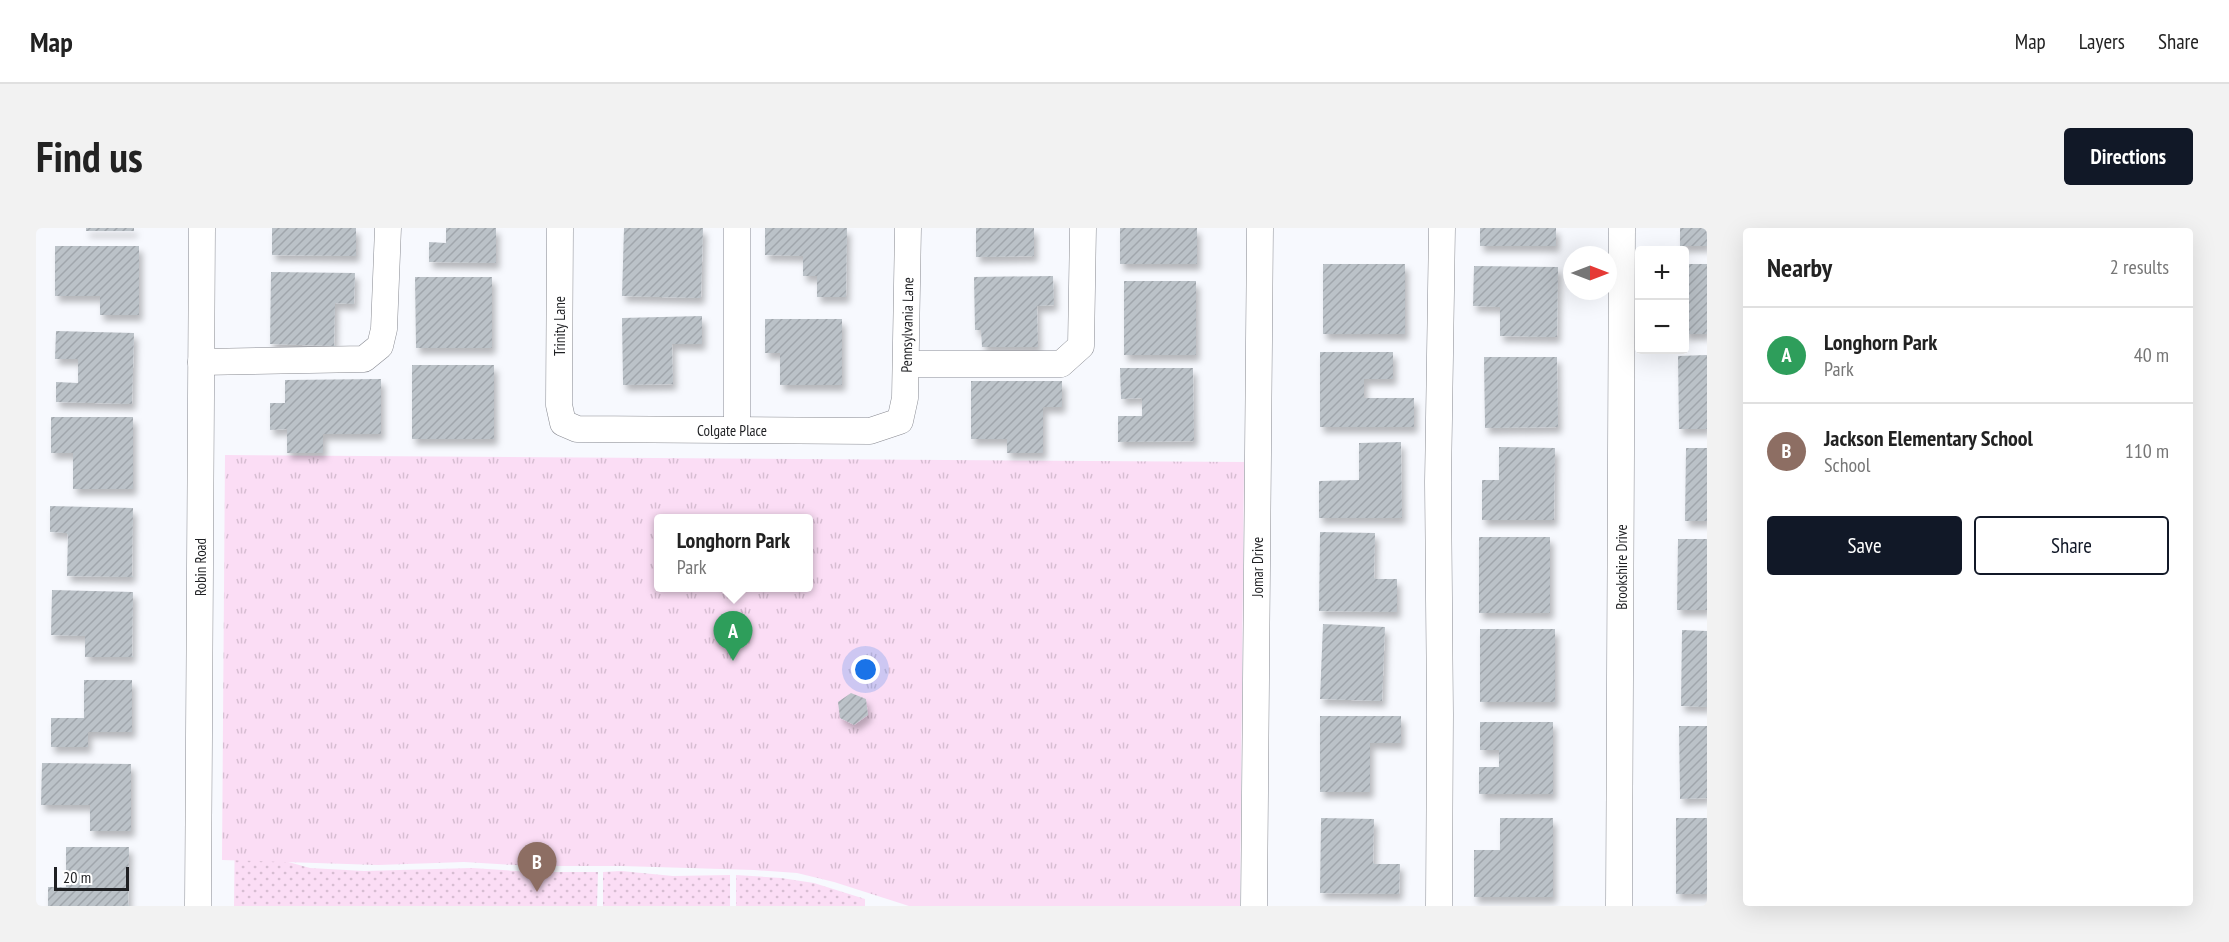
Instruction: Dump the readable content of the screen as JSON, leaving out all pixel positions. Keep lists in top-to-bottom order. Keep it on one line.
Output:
{"streets":{"street":["Pennsylvania Lane","Trinity Lane","Colgate Place","Robin Road","Jomar Drive","Brookshire Drive"]},"crossings":[["Pennsylvania Lane","Colgate Place"],["Trinity Lane","Colgate Place"]],"scale_bar":"20 m","north":"right","page":{"header":"Map","nav":["Map","Layers","Share"],"buttons":["Directions",["Save","Share"]],"title":"Find us","heading":["Nearby","2 results"],"map_buttons":["+","−"],"list":[{"mark":"A","name":"Longhorn Park","note":"Park","value":"40 m"},{"mark":"B","name":"Jackson Elementary School","note":"School","value":"110 m"}],"popup":["Longhorn Park","Park"],"pins":["A","B"],"scale":"20 m"}}
